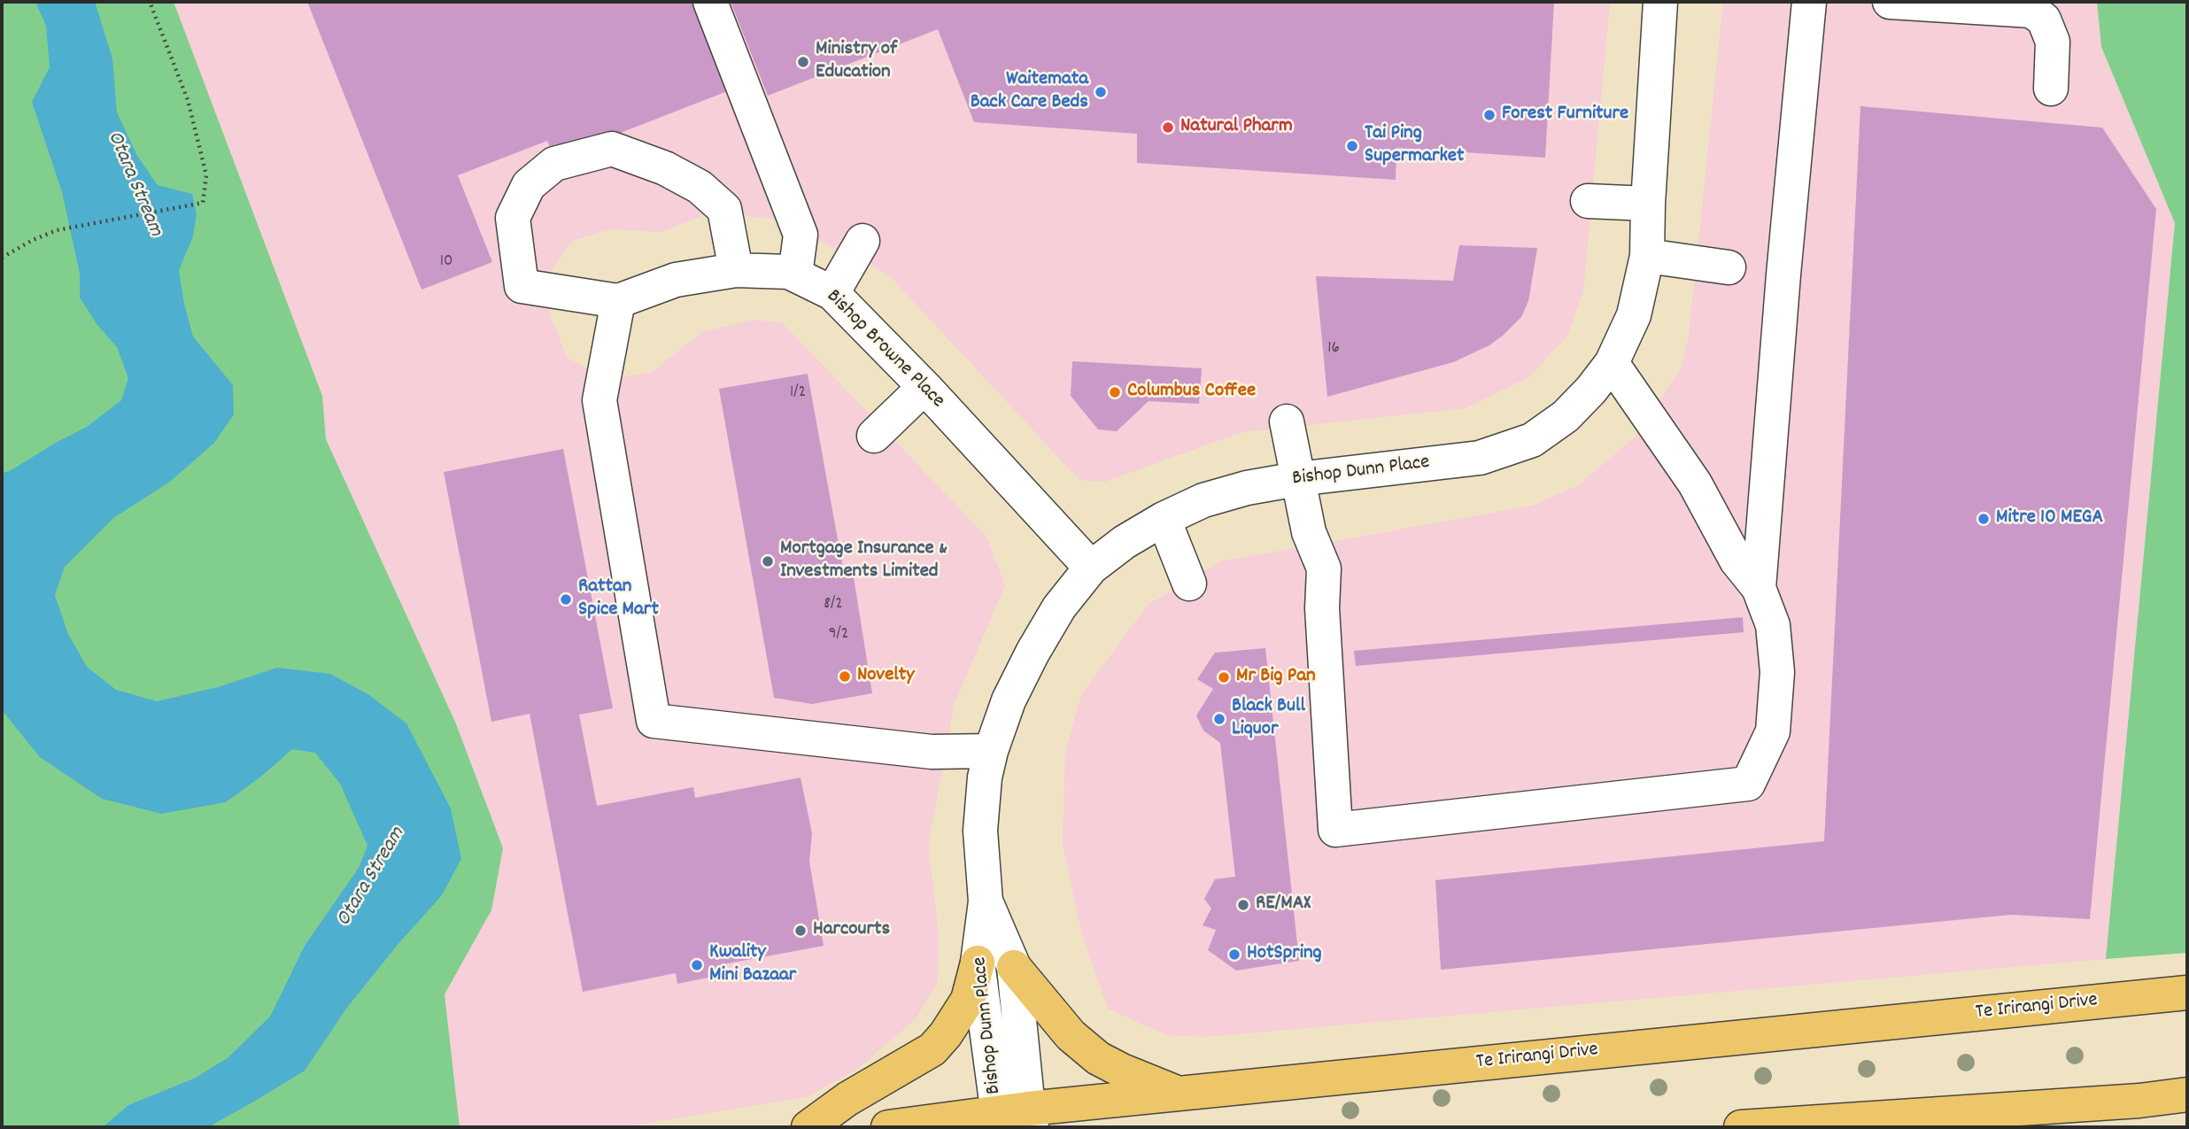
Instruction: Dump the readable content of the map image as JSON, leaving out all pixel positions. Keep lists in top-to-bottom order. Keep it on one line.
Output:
{"streets":{"main road":["Te Irirangi Drive"],"street":["Bishop Browne Place","Bishop Dunn Place"]},"crossings":[["Bishop Browne Place","Bishop Dunn Place"],["Bishop Dunn Place","Te Irirangi Drive"]],"water":["Otara Stream"],"places":["Ministry of Education","Waitemata Back Care Beds","Forest Furniture","Natural Pharm","Tai Ping Supermarket","Columbus Coffee","Mitre 10 MEGA","Mortgage Insurance & Investments Limited","Rattan Spice Mart","Novelty","Mr Big Pan","Black Bull Liquor","RE/MAX","Harcourts","HotSpring","Kwality Mini Bazaar"],"house_numbers":["10","16","1/2","8/2","9/2"]}
